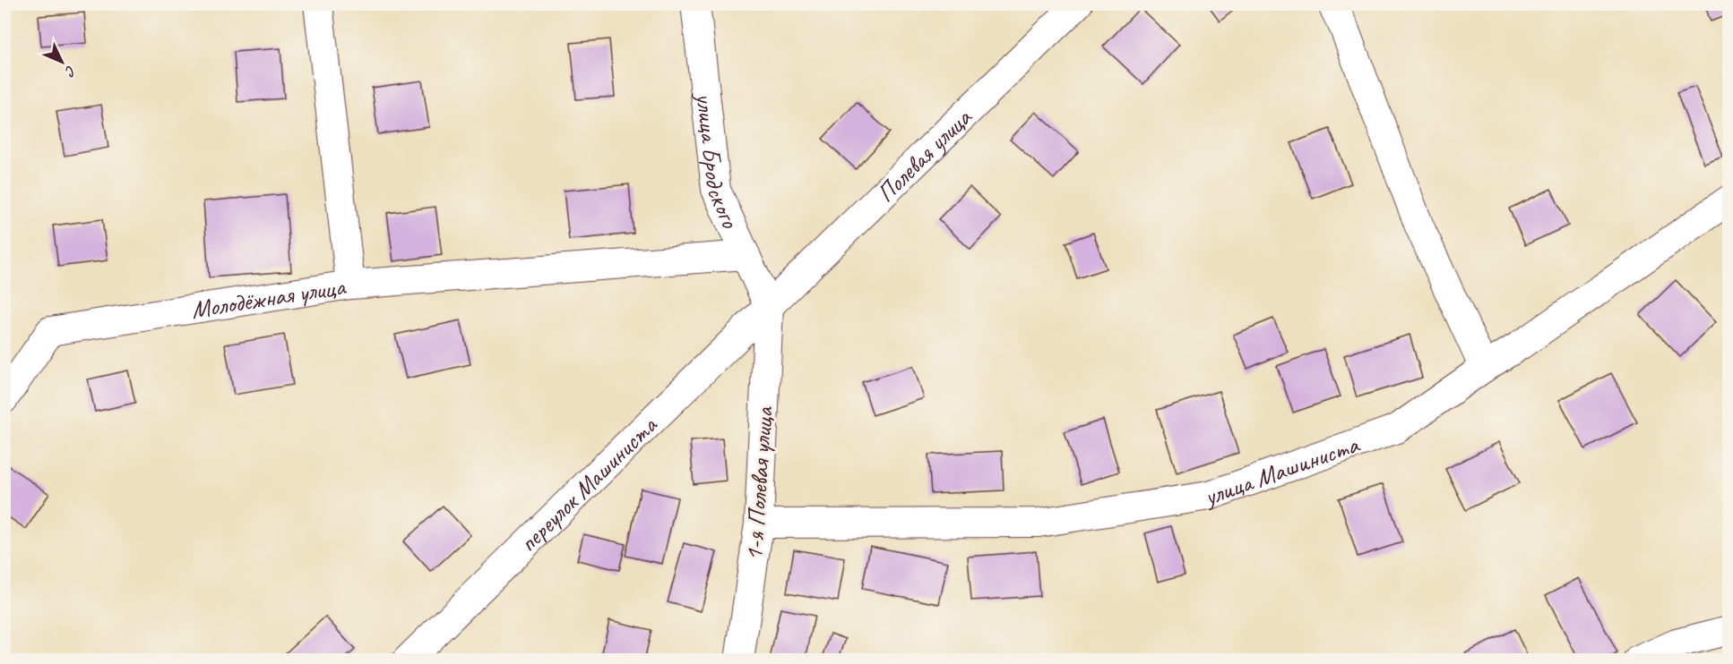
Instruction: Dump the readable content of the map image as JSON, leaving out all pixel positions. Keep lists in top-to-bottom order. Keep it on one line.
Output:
{"streets":{"street":["Полевая улица","улица Бродского","Молодёжная улица","улица Машиниста","переулок Машиниста","1-я Полевая улица"]},"crossings":[["Полевая улица","улица Бродского"],["Полевая улица","переулок Машиниста"],["Полевая улица","1-я Полевая улица"],["улица Бродского","переулок Машиниста"],["улица Бродского","1-я Полевая улица"],["улица Машиниста","1-я Полевая улица"],["переулок Машиниста","1-я Полевая улица"]],"north":"bottom right"}
